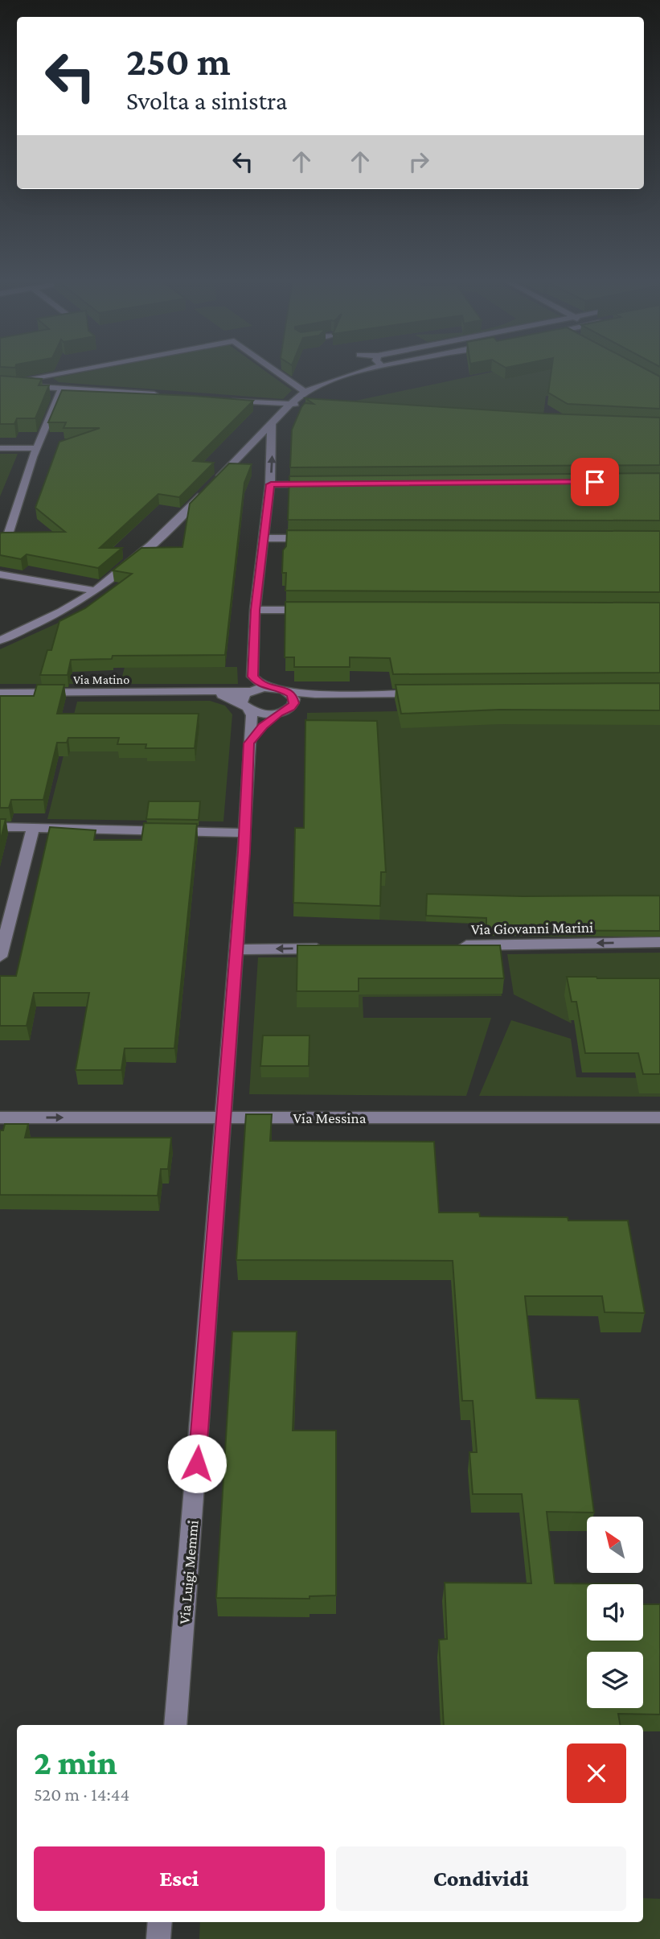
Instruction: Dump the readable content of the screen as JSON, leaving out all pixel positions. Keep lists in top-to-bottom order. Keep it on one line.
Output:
{"streets":{"street":["Via Matino","Via Giovanni Marini","Via Messina","Via Luigi Memmi"]},"crossings":[["Via Matino","Via Luigi Memmi"],["Via Messina","Via Luigi Memmi"]],"one_way":["Via Giovanni Marini"],"north":"top left","page":{"turn":["250 m","Svolta a sinistra"],"heading":["2 min","520 m · 14:44"],"buttons":["Esci","Condividi"]}}
